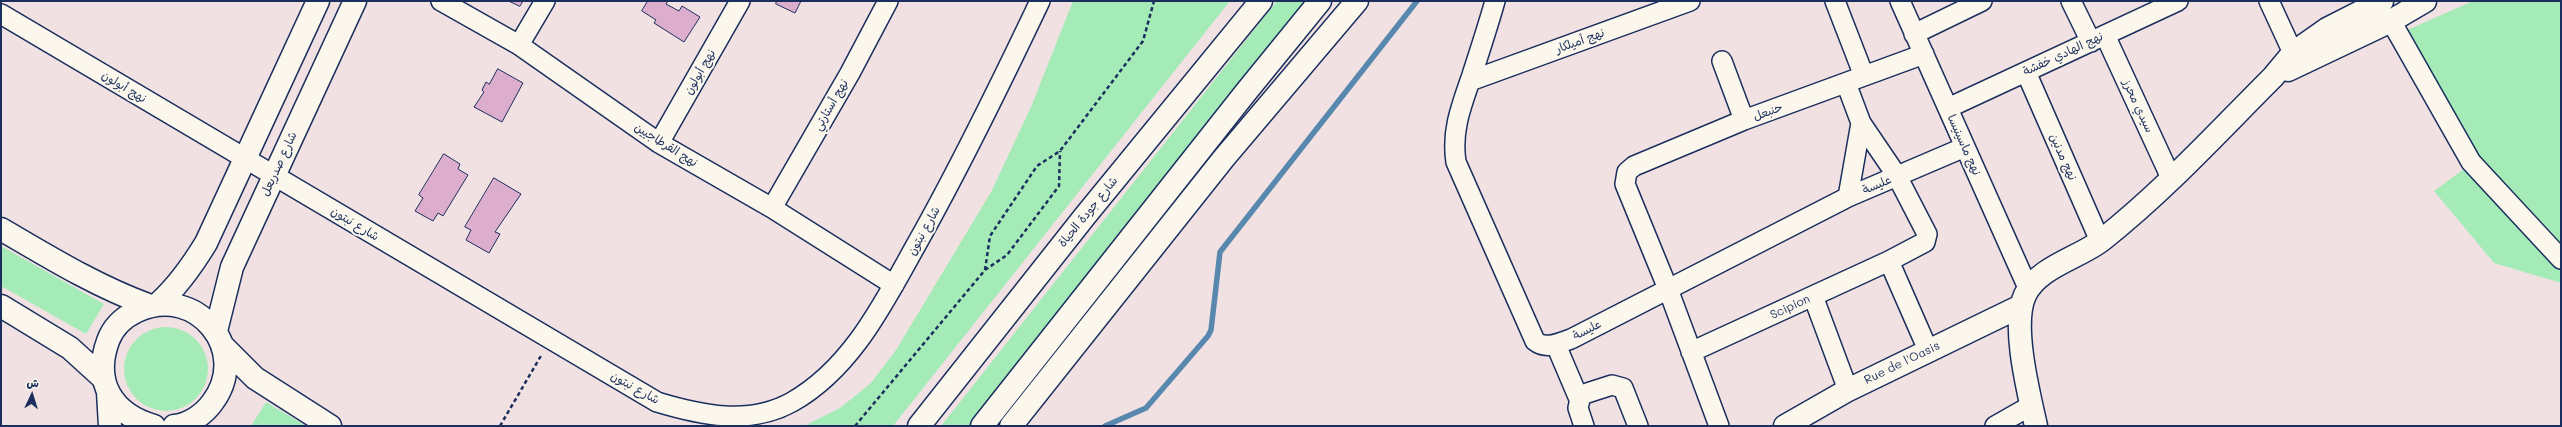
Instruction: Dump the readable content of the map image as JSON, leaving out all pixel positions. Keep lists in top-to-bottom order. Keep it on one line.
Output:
{"streets":{"main road":["شارع صدربعل","شارع جودة الحياة","Rue de l'Oasis"],"street":["نهج أميلكار","نهج الهادي خفشة","نهج أبولون","نهج أستارتي","سيدي محرز","حنبعل","نهج القرطاجيين","نهج ماسينيسا","نهج مدنين","عليسة","شارع نبتون","Scipion"]},"crossings":[["نهج الهادي خفشة","سيدي محرز"],["نهج الهادي خفشة","نهج ماسينيسا"],["نهج الهادي خفشة","نهج مدنين"],["نهج أبولون","نهج القرطاجيين"],["نهج أبولون","شارع نبتون"],["نهج أستارتي","نهج القرطاجيين"],["سيدي محرز","Rue de l'Oasis"],["حنبعل","نهج ماسينيسا"],["حنبعل","عليسة"],["نهج القرطاجيين","شارع نبتون"],["نهج ماسينيسا","عليسة"],["نهج ماسينيسا","Rue de l'Oasis"],["نهج مدنين","Rue de l'Oasis"],["شارع صدربعل","شارع نبتون"],["عليسة","Scipion"]],"north":"top"}
